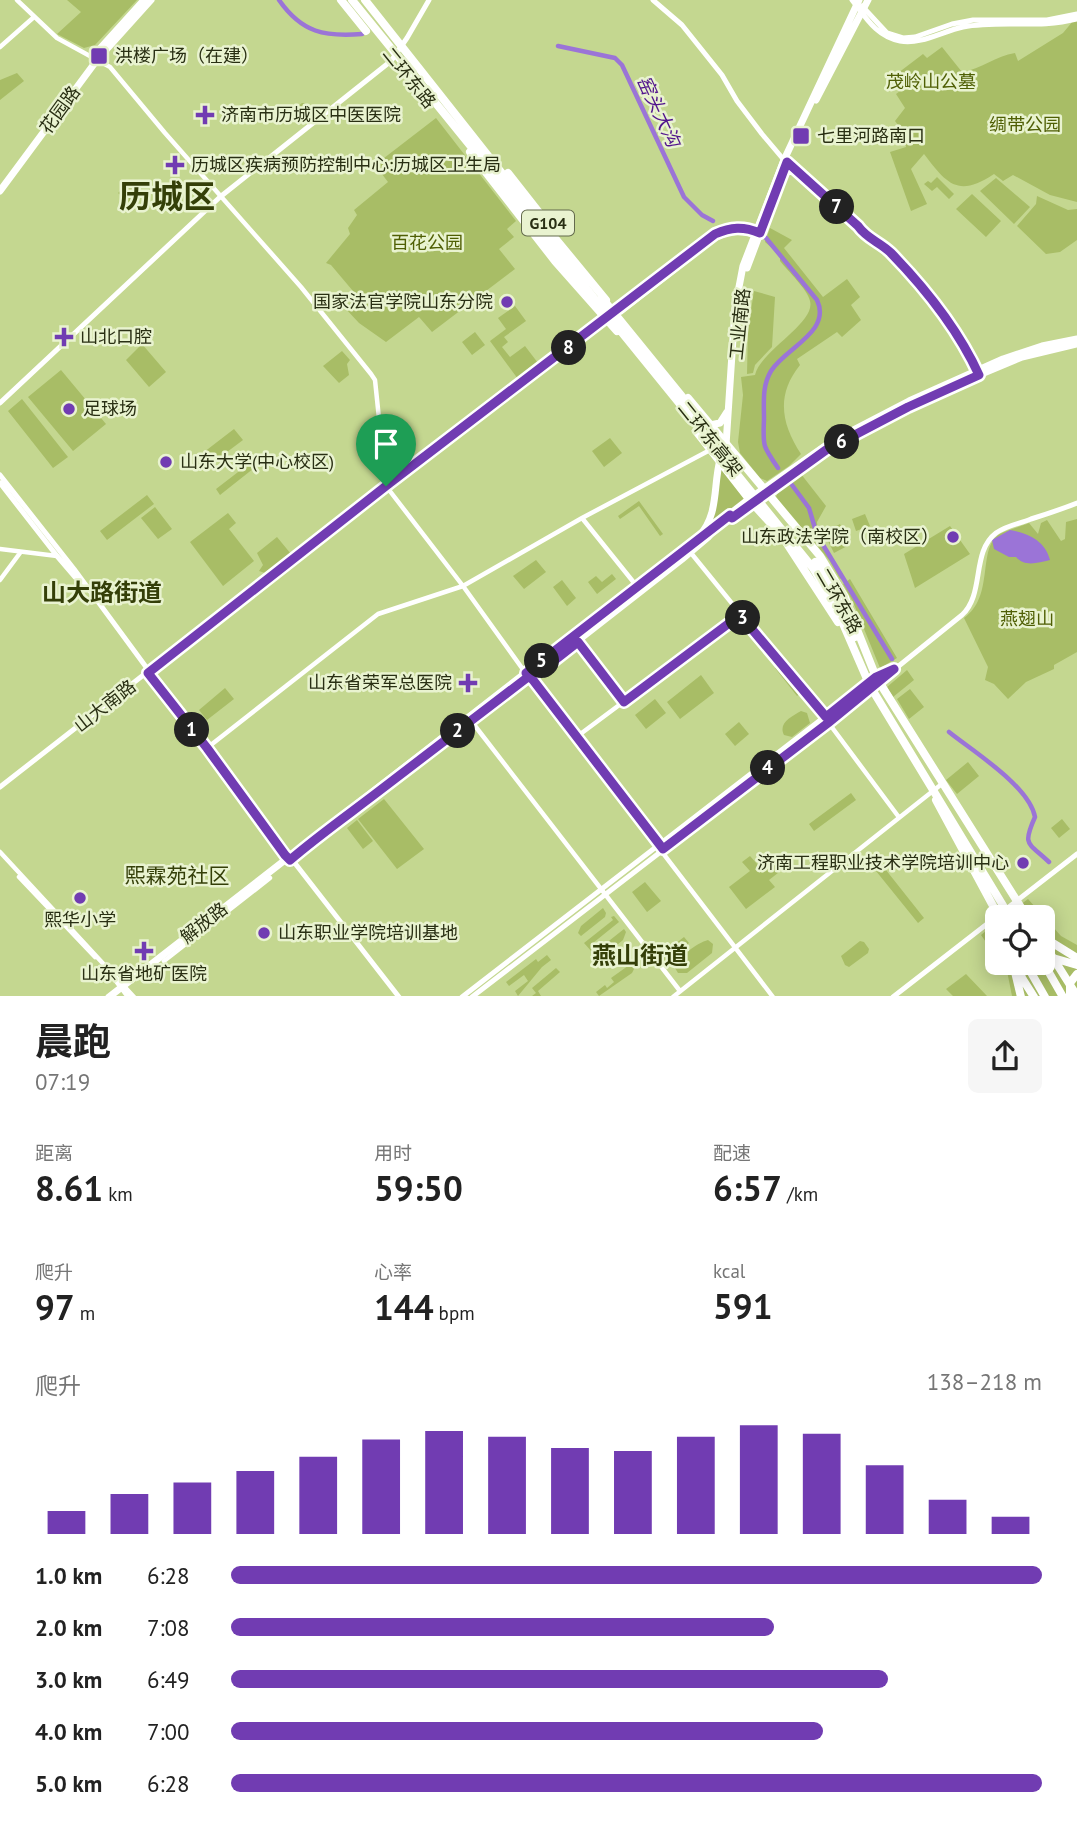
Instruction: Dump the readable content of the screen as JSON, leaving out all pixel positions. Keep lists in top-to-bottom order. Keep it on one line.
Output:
{"streets":{"highway":["二环东路","G104","二环东高架"],"main road":["花园路","工业南路","山大南路","解放路"]},"crossings":[["二环东路","工业南路"],["二环东路","二环东高架"],["二环东路","山大南路"],["二环东路","解放路"],["工业南路","山大南路"],["二环东高架","山大南路"]],"districts":["历城区","山大路街道","熙霖苑社区","燕山街道"],"water":["窑头大沟"],"parks":["茂岭山公墓","绸带公园","百花公园","燕翅山"],"places":{"transit":["洪楼广场（在建）","七里河路南口"],"health":["济南市历城区中医医院","历城区疾病预防控制中心:历城区卫生局","山北口腔","山东省荣军总医院","山东省地矿医院"],"other":["国家法官学院山东分院","足球场","山东大学(中心校区)","山东政法学院（南校区）","济南工程职业技术学院培训中心","熙华小学","山东职业学院培训基地"]},"page":{"pins":["7","8","6","3","5","1","2","4"],"heading":["晨跑","07:19"],"stats":[["距离","8.61 km"],["用时","59:50"],["配速","6:57 /km"],["爬升","97 m"],["心率","144 bpm"],["kcal","591"]],"chart":["爬升","138–218 m"],"list":[{"name":"1.0 km","note":"6:28"},{"name":"2.0 km","note":"7:08"},{"name":"3.0 km","note":"6:49"},{"name":"4.0 km","note":"7:00"},{"name":"5.0 km","note":"6:28"}]}}
